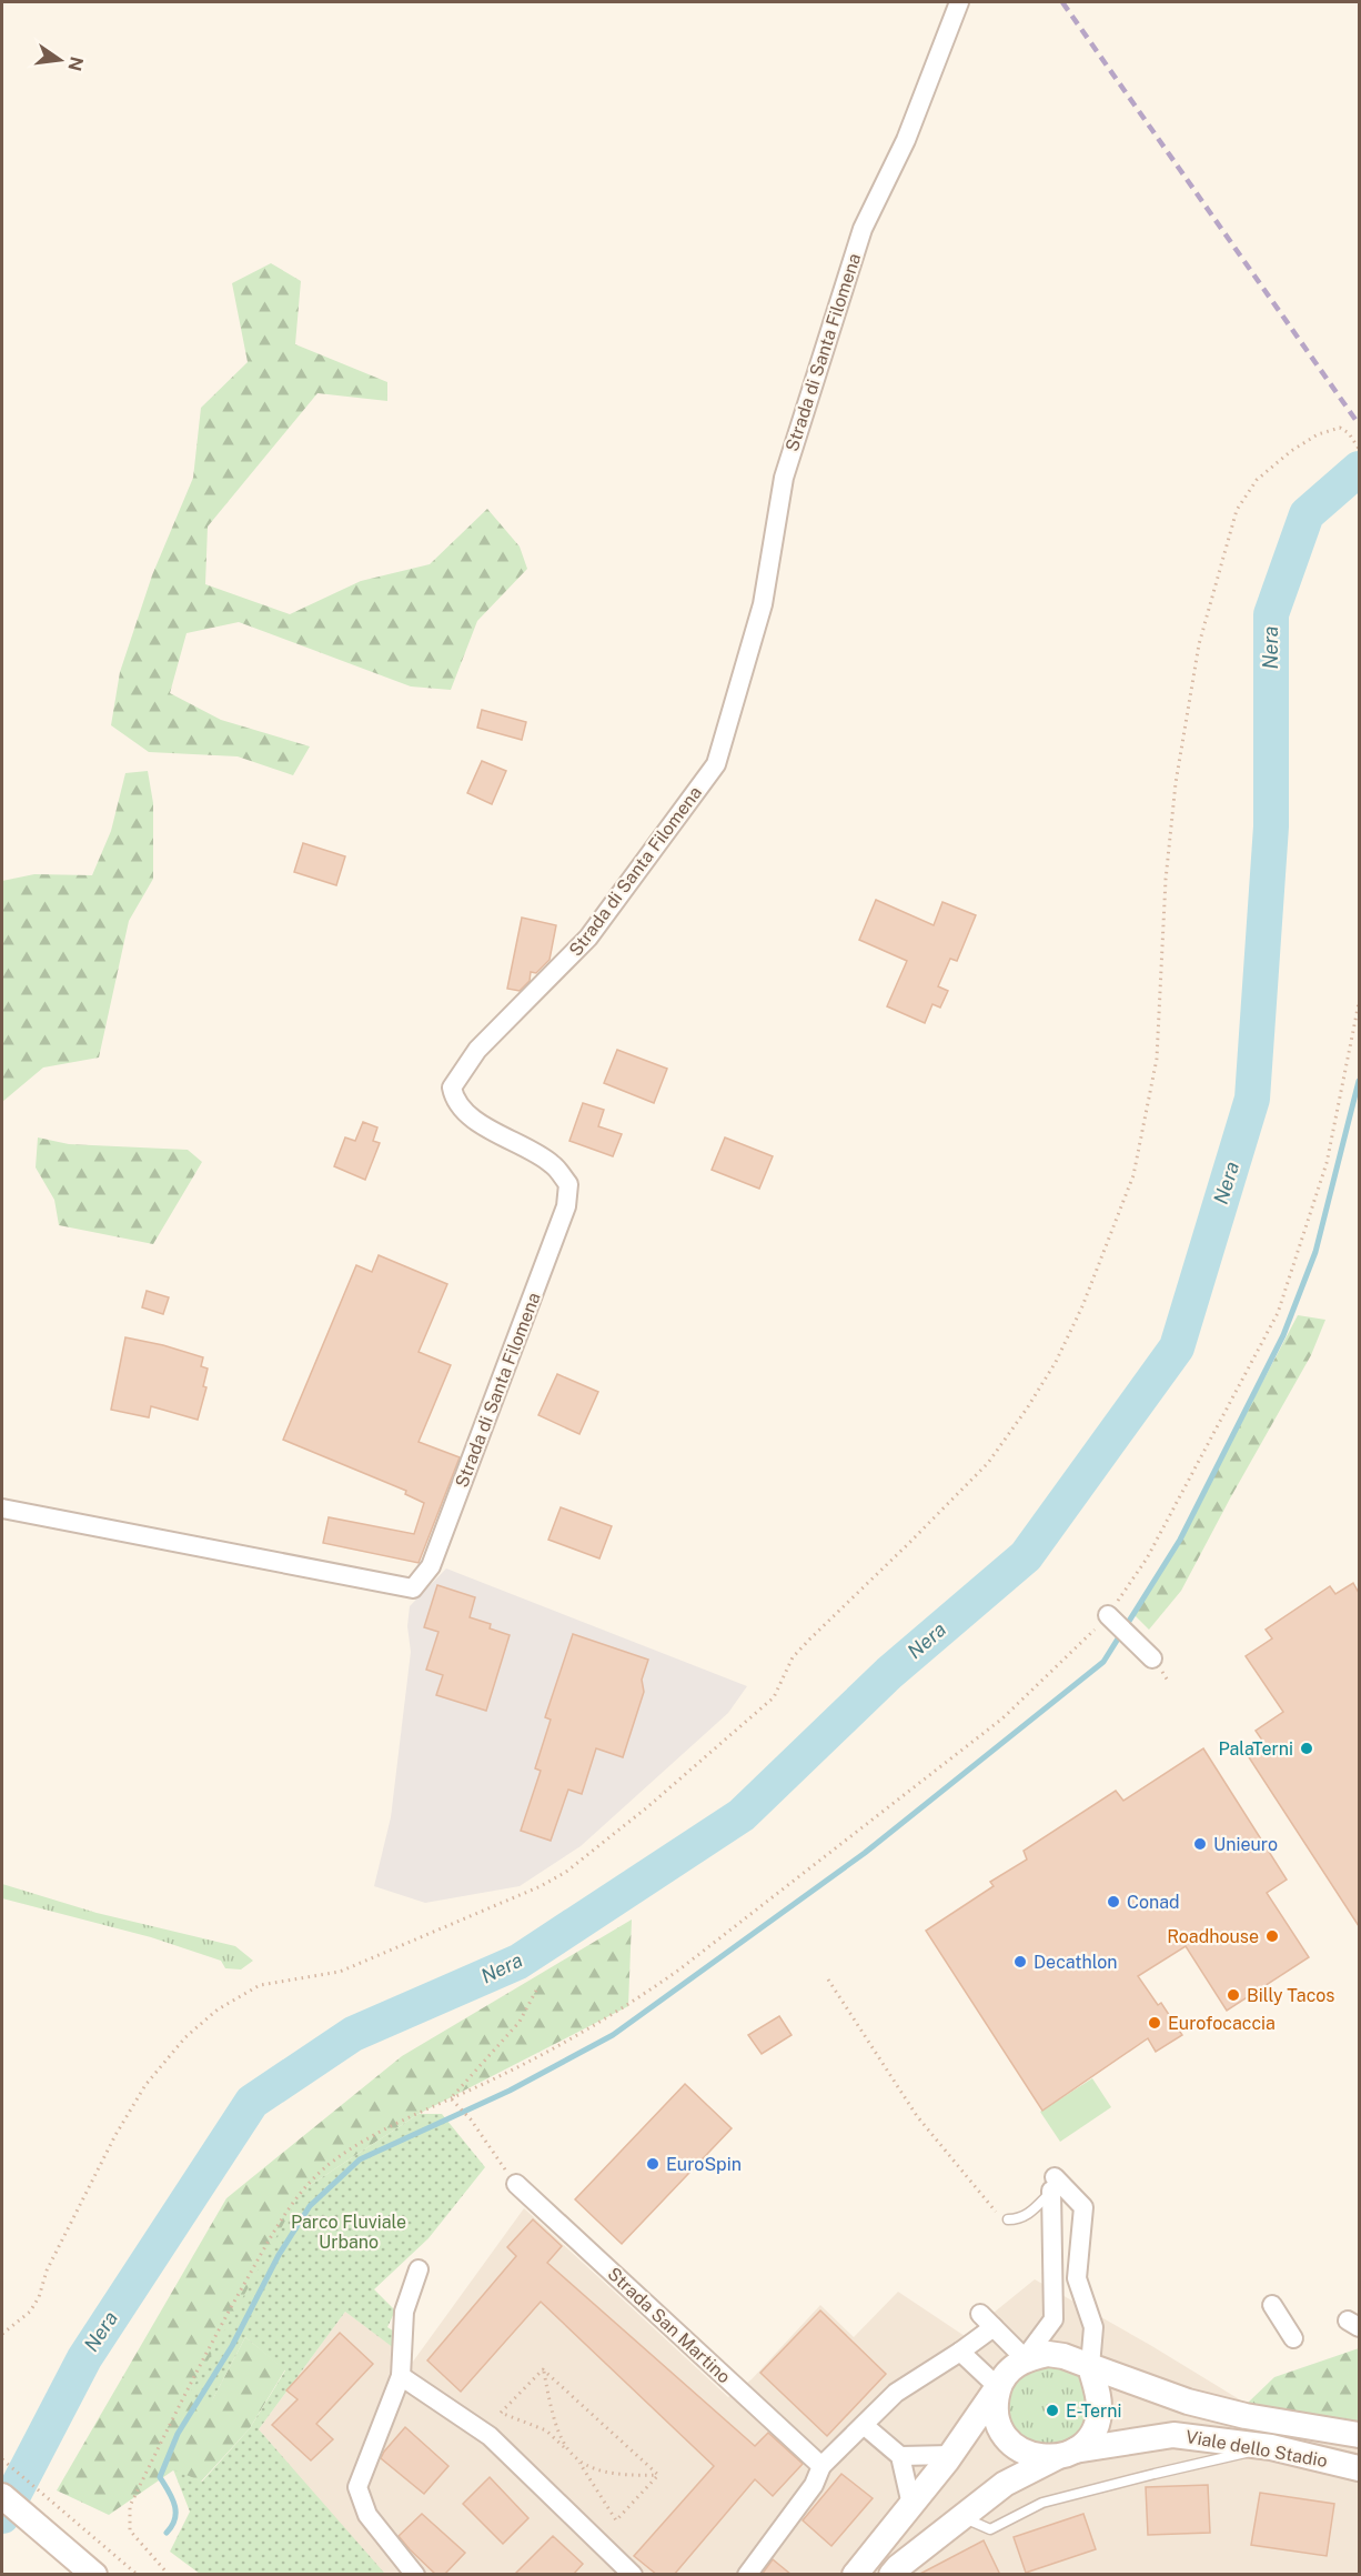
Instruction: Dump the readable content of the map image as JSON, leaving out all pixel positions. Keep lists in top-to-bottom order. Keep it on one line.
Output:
{"streets":{"main road":["Viale dello Stadio"],"street":["Strada di Santa Filomena","Strada San Martino"]},"water":["Nera"],"parks":["Parco Fluviale Urbano"],"places":["PalaTerni","Unieuro","Conad","Roadhouse","Decathlon","Billy Tacos","Eurofocaccia","EuroSpin","E-Terni"],"north":"right"}
